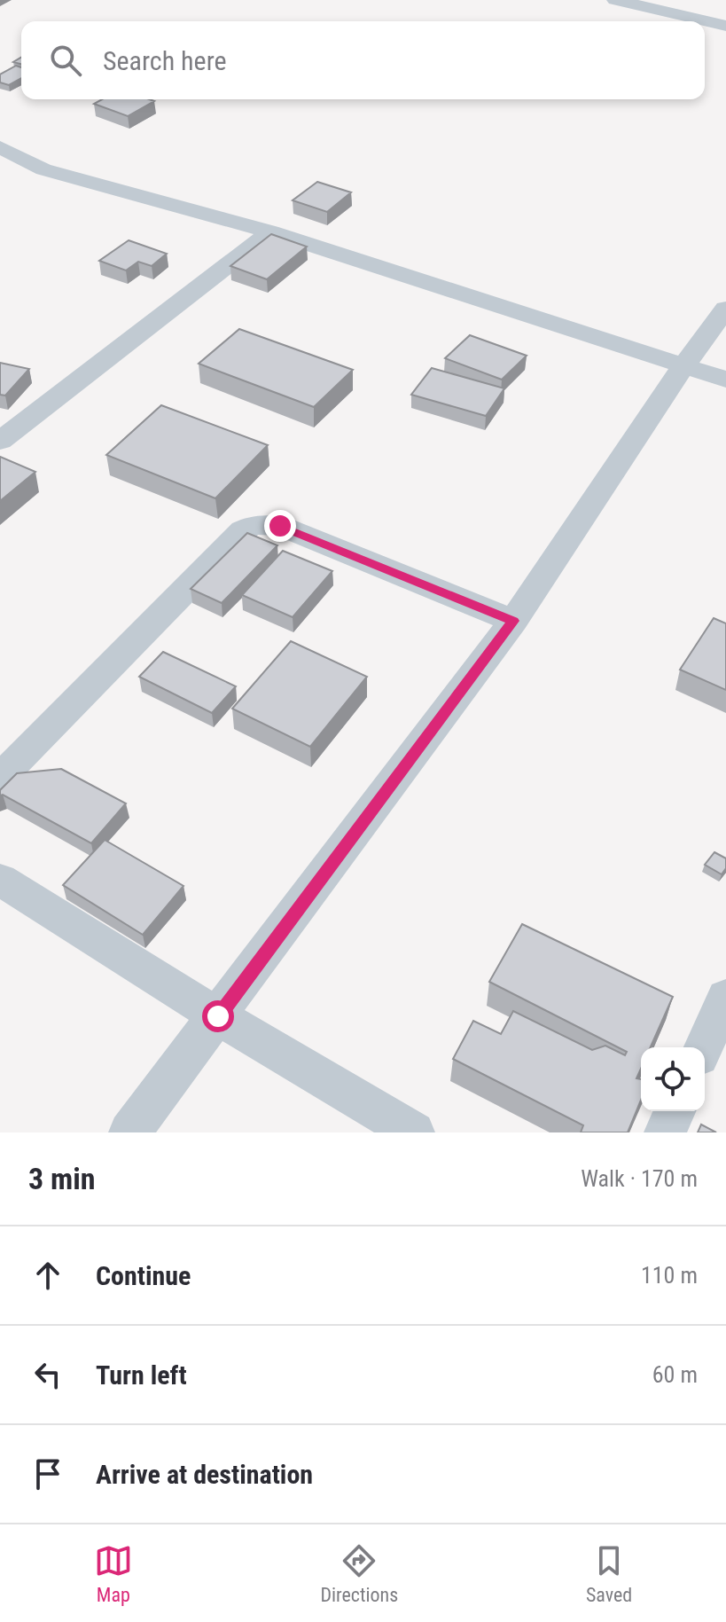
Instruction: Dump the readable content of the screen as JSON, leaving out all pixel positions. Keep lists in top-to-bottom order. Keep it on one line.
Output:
{"page":{"search":"Search here","heading":["3 min","Walk · 170 m"],"list":[["Continue","110 m"],["Turn left","60 m"],"Arrive at destination"],"nav":["Map","Directions","Saved"]}}
